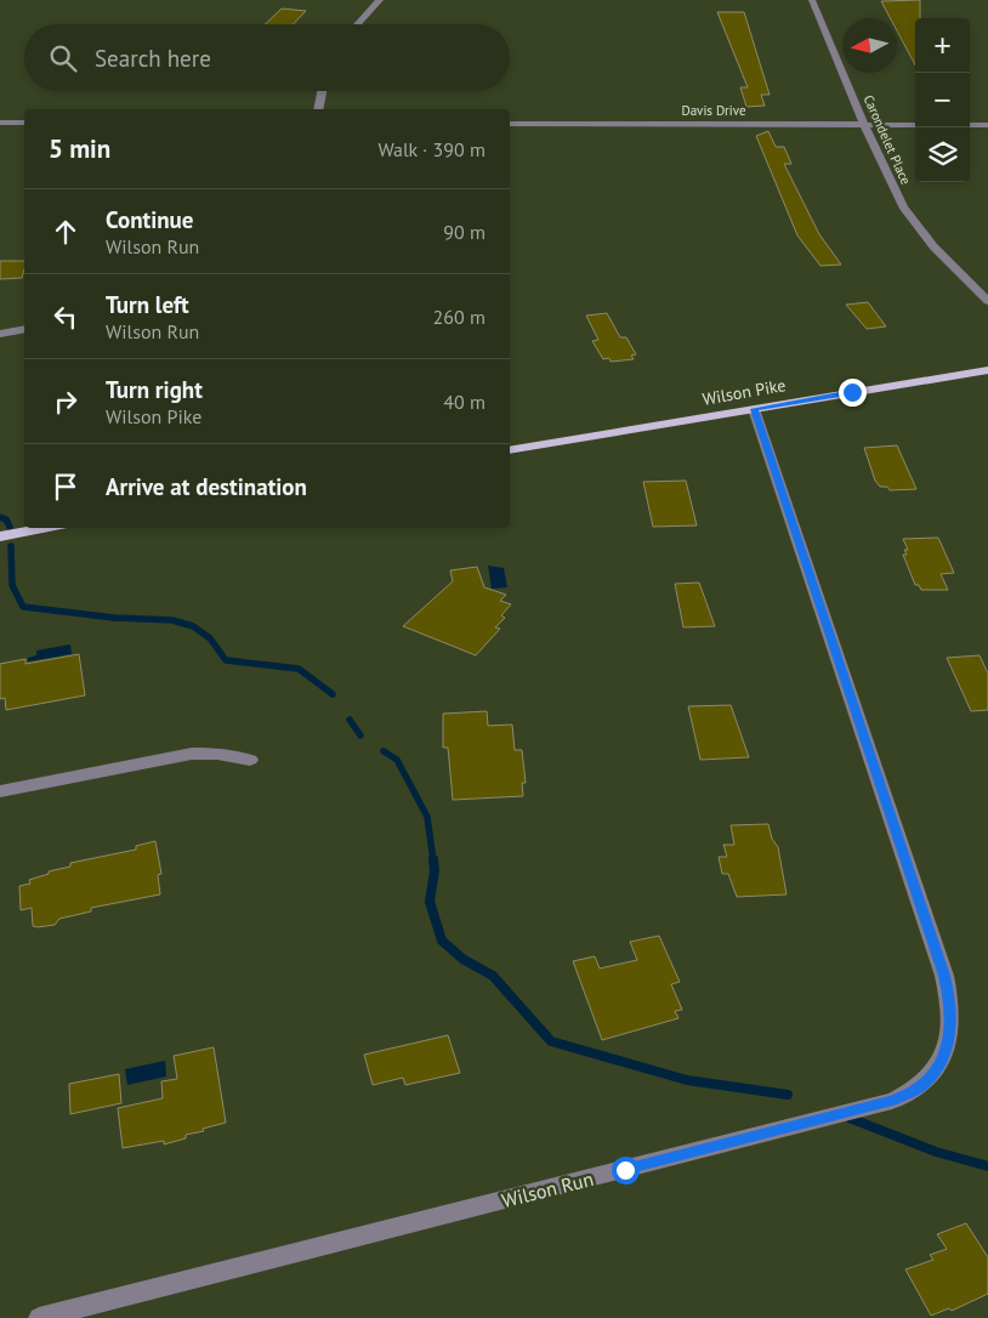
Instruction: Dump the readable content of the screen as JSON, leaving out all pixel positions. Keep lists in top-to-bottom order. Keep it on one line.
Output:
{"streets":{"main road":["Wilson Pike"],"street":["Davis Drive","Carondelet Place","Wilson Run"]},"crossings":[["Davis Drive","Carondelet Place"],["Wilson Pike","Wilson Run"]],"north":"left","page":{"map_buttons":["+","−"],"search":"Search here","heading":["5 min","Walk · 390 m"],"list":[["Continue","Wilson Run","90 m"],["Turn left","Wilson Run","260 m"],["Turn right","Wilson Pike","40 m"],"Arrive at destination"]}}
